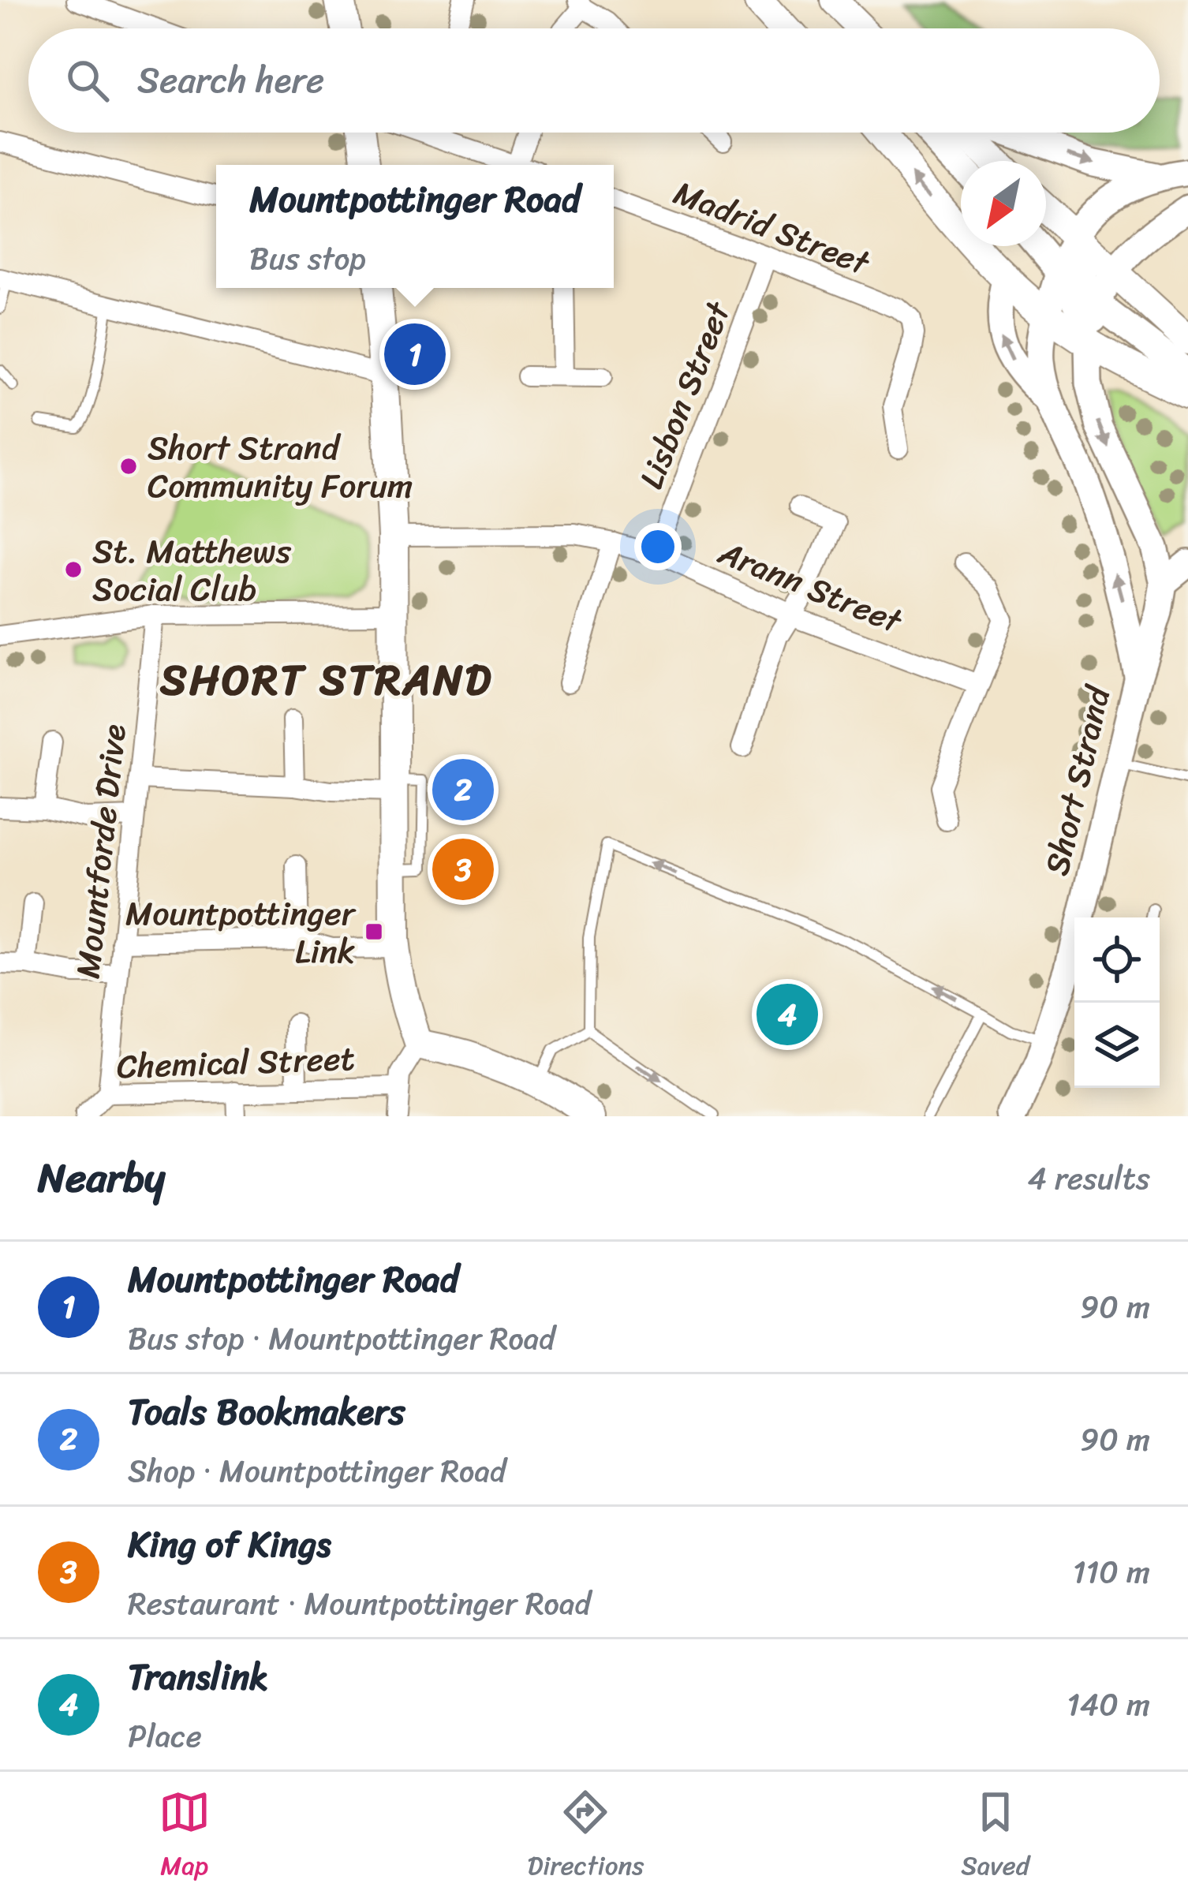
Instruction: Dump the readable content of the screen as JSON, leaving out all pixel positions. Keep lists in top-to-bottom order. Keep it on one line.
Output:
{"streets":{"main road":["Short Strand"],"street":["Madrid Street","Lisbon Street","Arann Street","Mountforde Drive","Chemical Street"]},"crossings":[["Madrid Street","Lisbon Street"],["Lisbon Street","Arann Street"],["Mountforde Drive","Chemical Street"]],"districts":["SHORT STRAND"],"places":{"other":["Short Strand Community Forum","St. Matthews Social Club"],"transit":["Mountpottinger Link"]},"north":"bottom left","page":{"search":"Search here","popup":["Mountpottinger Road","Bus stop"],"pins":["1","2","3","4"],"heading":["Nearby","4 results"],"list":[{"mark":"1","name":"Mountpottinger Road","note":"Bus stop · Mountpottinger Road","value":"90 m"},{"mark":"2","name":"Toals Bookmakers","note":"Shop · Mountpottinger Road","value":"90 m"},{"mark":"3","name":"King of Kings","note":"Restaurant · Mountpottinger Road","value":"110 m"},{"mark":"4","name":"Translink","note":"Place","value":"140 m"}],"nav":["Map","Directions","Saved"]}}
